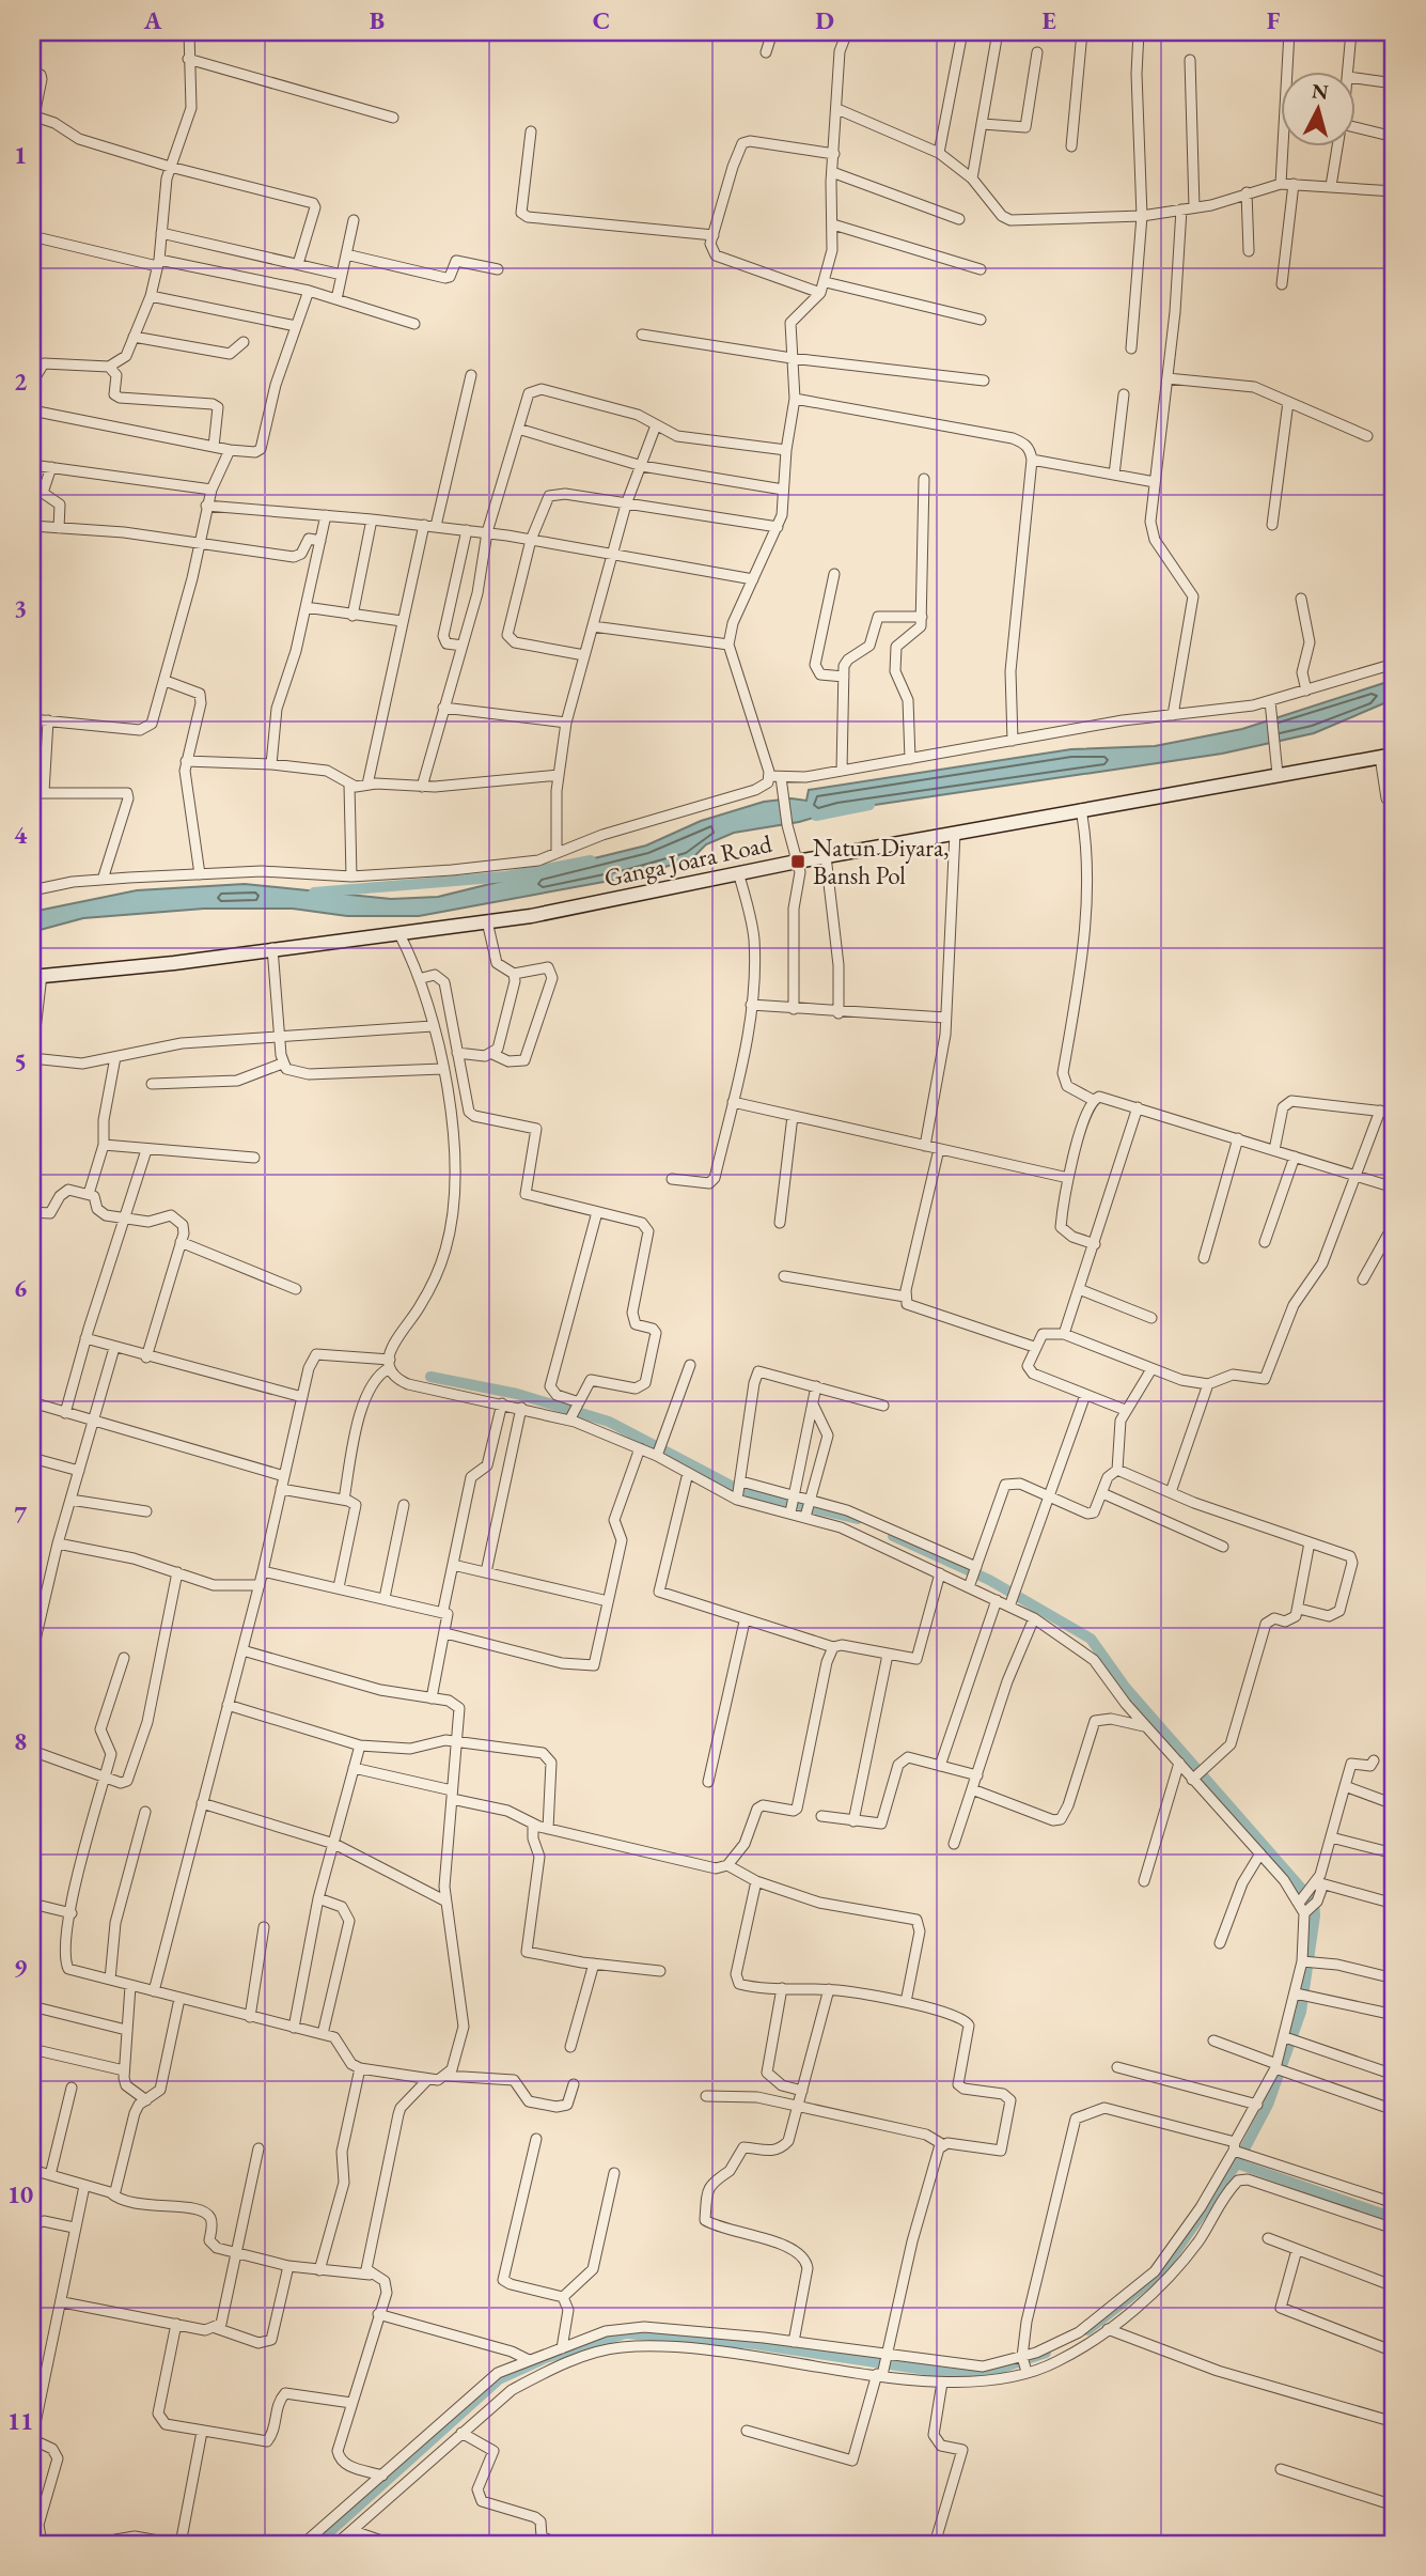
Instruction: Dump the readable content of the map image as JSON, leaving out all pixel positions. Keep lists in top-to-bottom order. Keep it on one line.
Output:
{"streets":{"main road":["Ganga Joara Road"]},"places":{"transit":["Natun Diyara, Bansh Pol"]},"north":"top","grid":{"columns":["A","B","C","D","E","F"],"rows":["1","2","3","4","5","6","7","8","9","10","11"]}}
